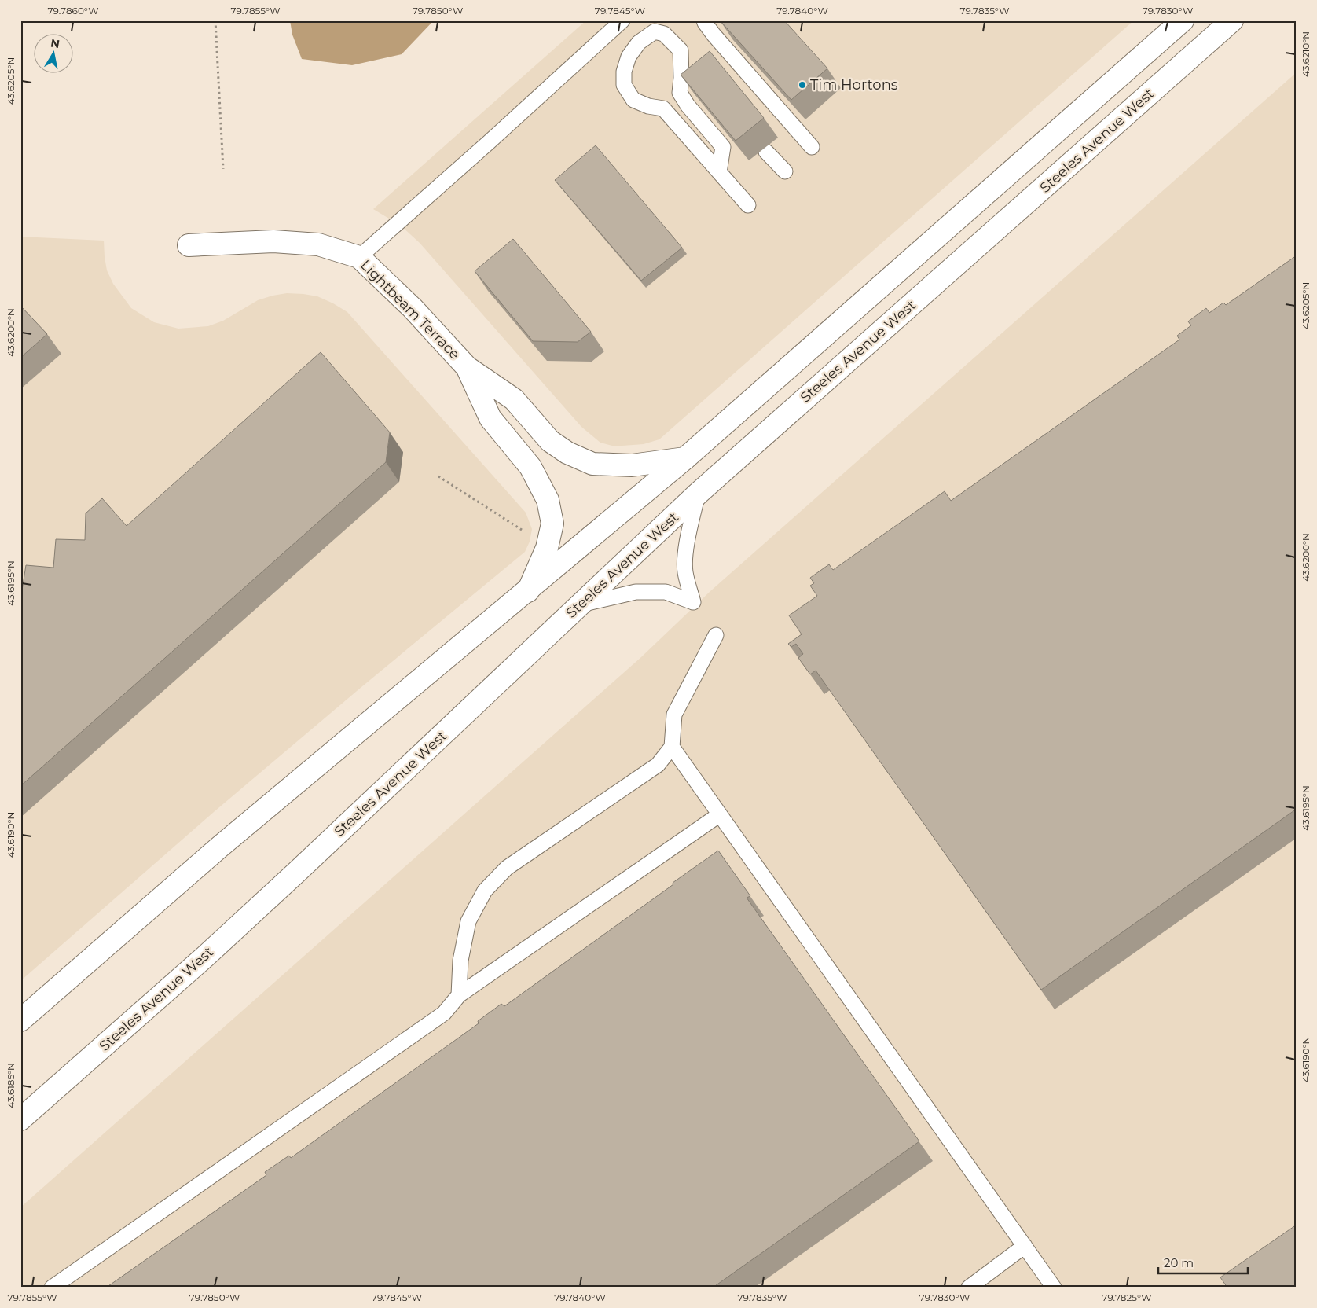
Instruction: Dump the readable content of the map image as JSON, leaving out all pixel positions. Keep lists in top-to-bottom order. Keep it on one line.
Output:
{"streets":{"main road":["Steeles Avenue West","Lightbeam Terrace"]},"places":["Tim Hortons"],"scale_bar":"20 m","north":"top","coordinates":["79.7860°W","79.7855°W","79.7850°W","79.7845°W","79.7840°W","79.7835°W","79.7830°W","43.6210°N","43.6205°N","43.6200°N","43.6195°N","43.6190°N","43.6185°N","79.7825°W"]}
